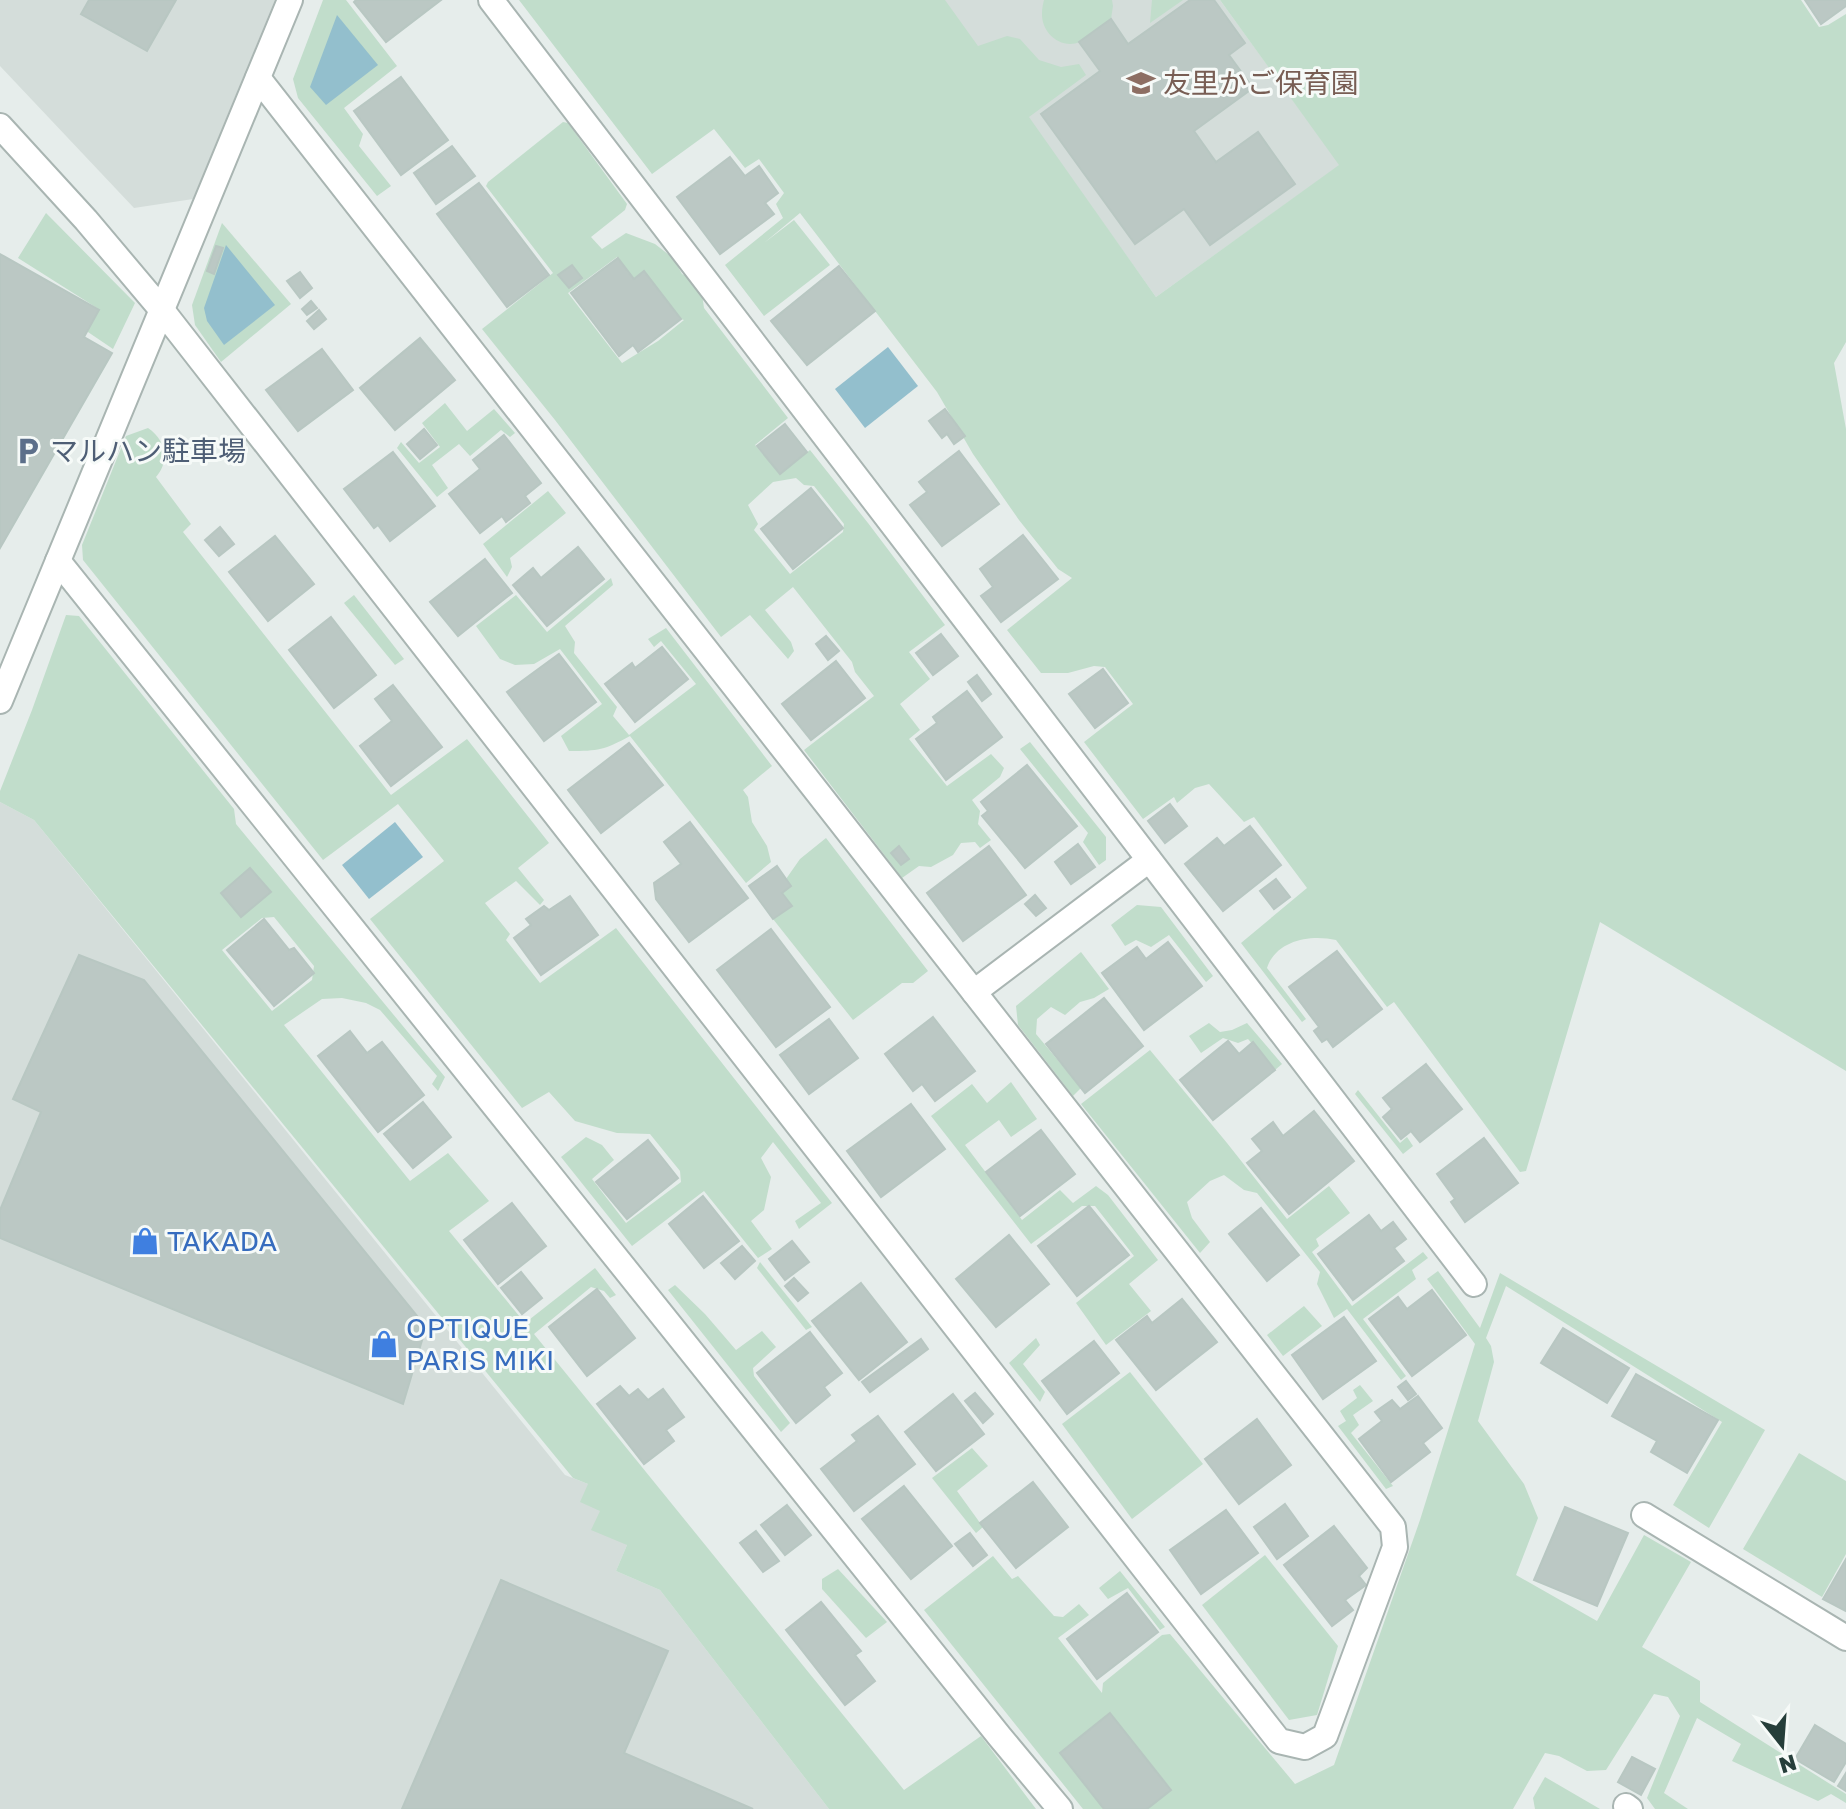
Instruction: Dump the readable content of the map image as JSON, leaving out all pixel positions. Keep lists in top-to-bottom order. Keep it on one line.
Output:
{"places":{"school or university":["友里かご保育園"],"parking":["マルハン駐車場"],"shop":["TAKADA","OPTIQUE PARIS MIKI"]},"north":"bottom"}
